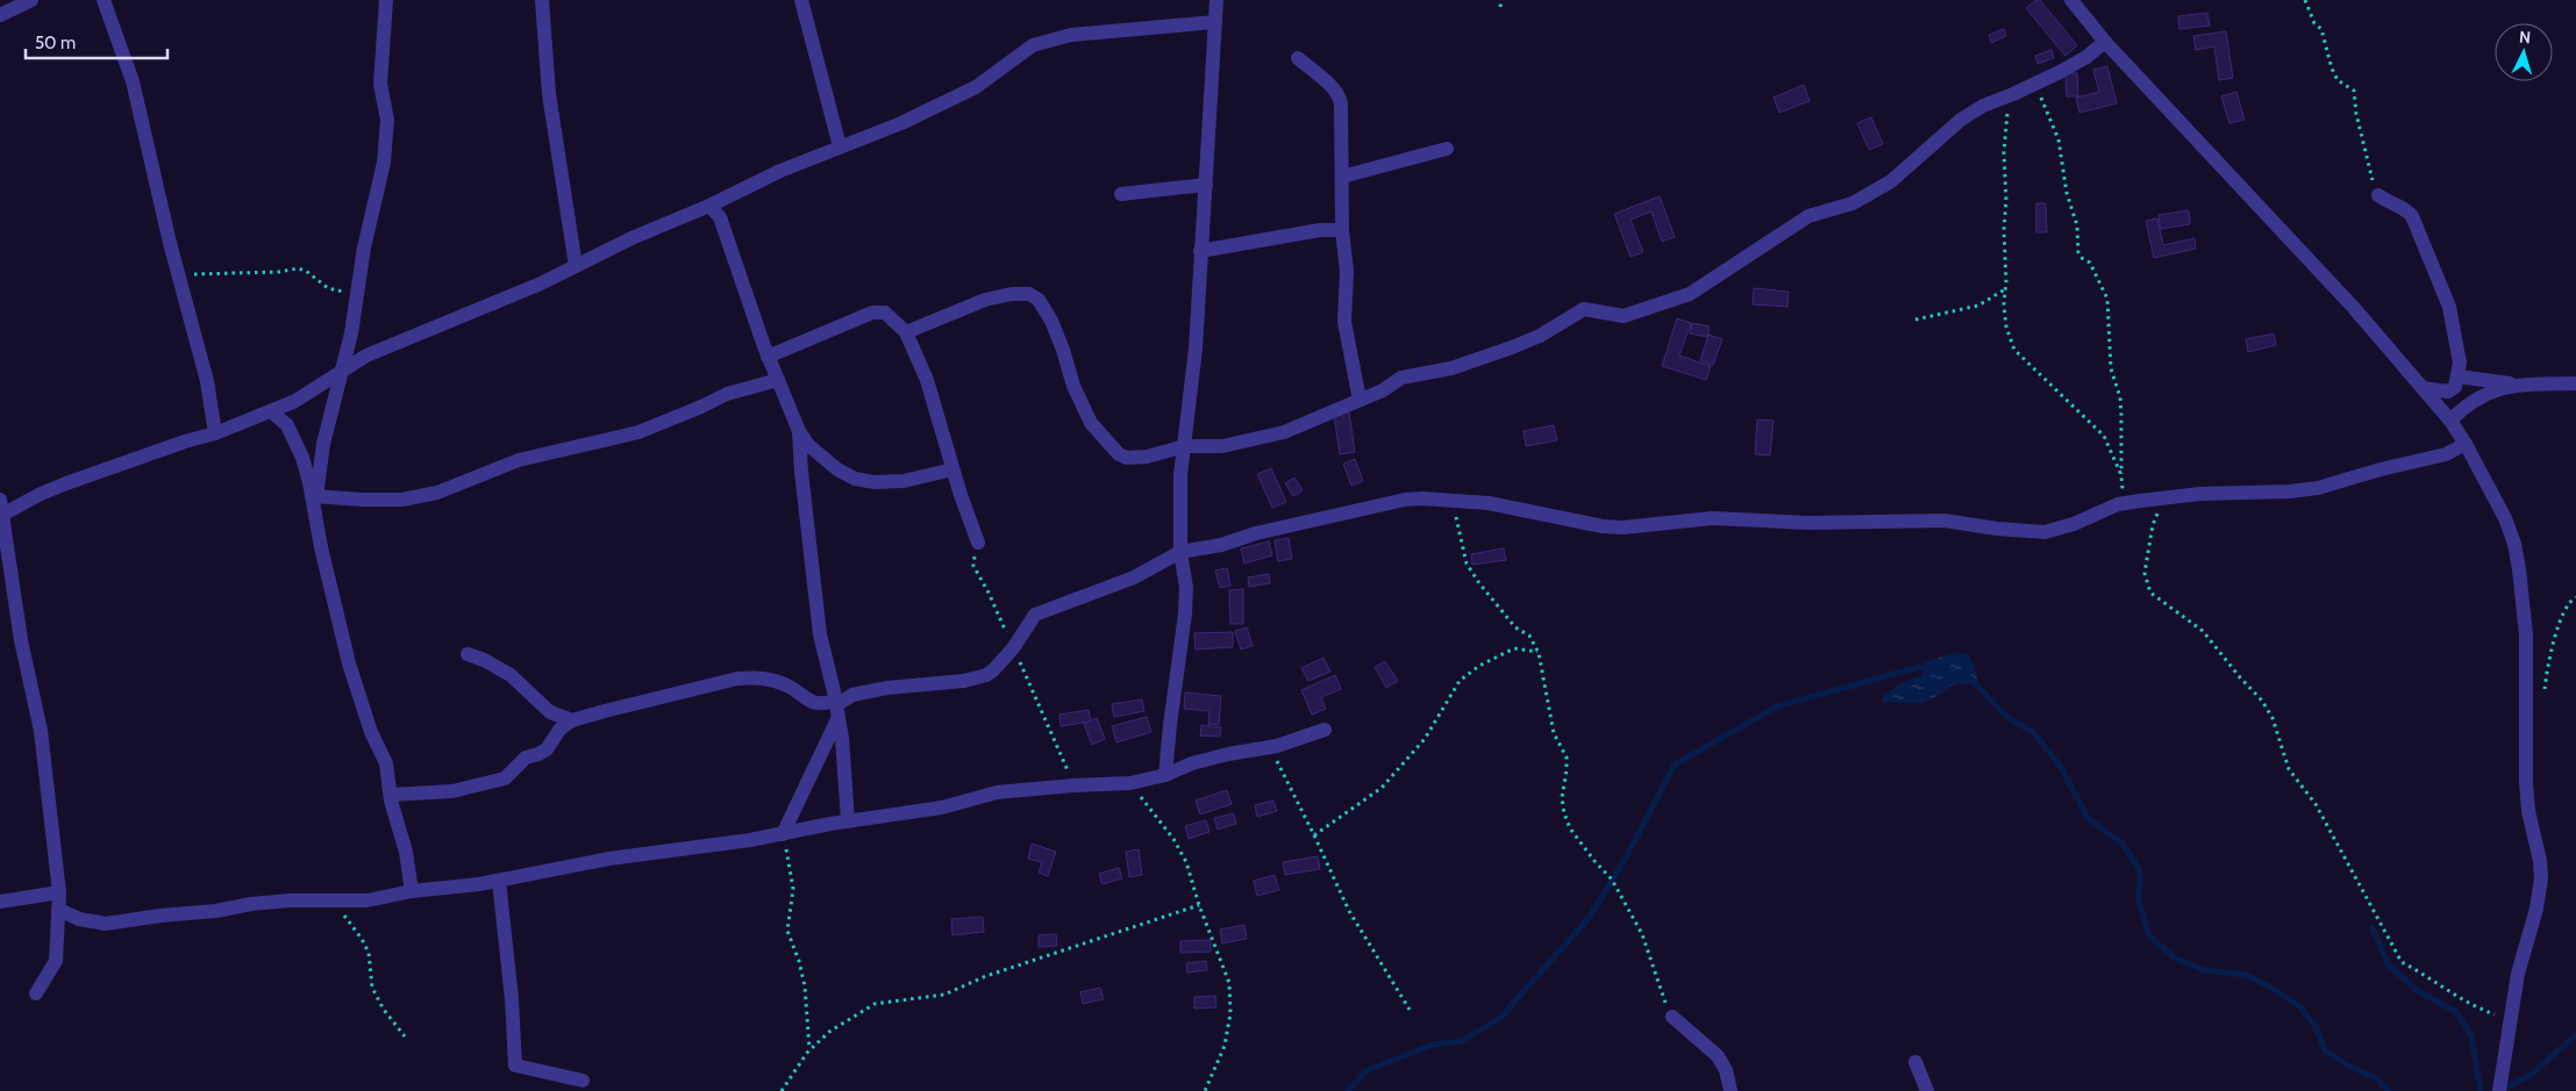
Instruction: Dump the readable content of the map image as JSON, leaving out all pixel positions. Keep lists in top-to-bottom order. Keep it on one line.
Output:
{"scale_bar":"50 m","north":"top"}
